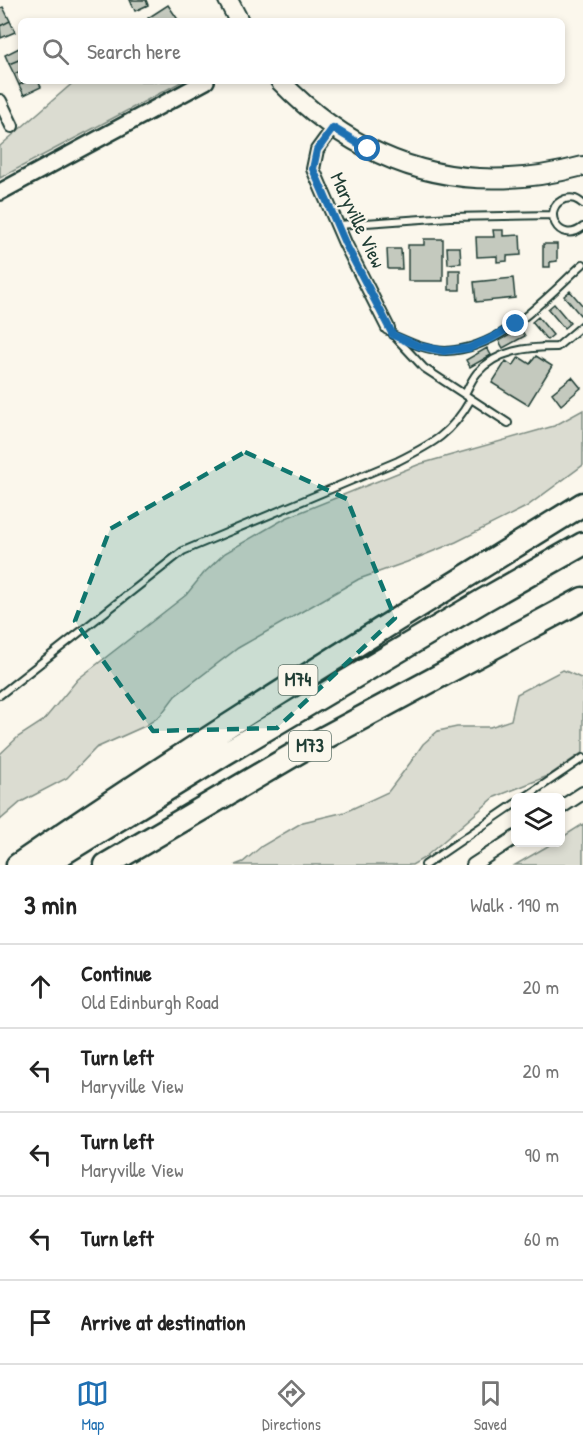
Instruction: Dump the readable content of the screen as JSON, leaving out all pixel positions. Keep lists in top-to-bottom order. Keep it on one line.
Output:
{"streets":{"highway":["M74","M73"],"street":["Maryville View"]},"page":{"search":"Search here","heading":["3 min","Walk · 190 m"],"list":[["Continue","Old Edinburgh Road","20 m"],["Turn left","Maryville View","20 m"],["Turn left","Maryville View","90 m"],["Turn left","60 m"],"Arrive at destination"],"nav":["Map","Directions","Saved"]}}
